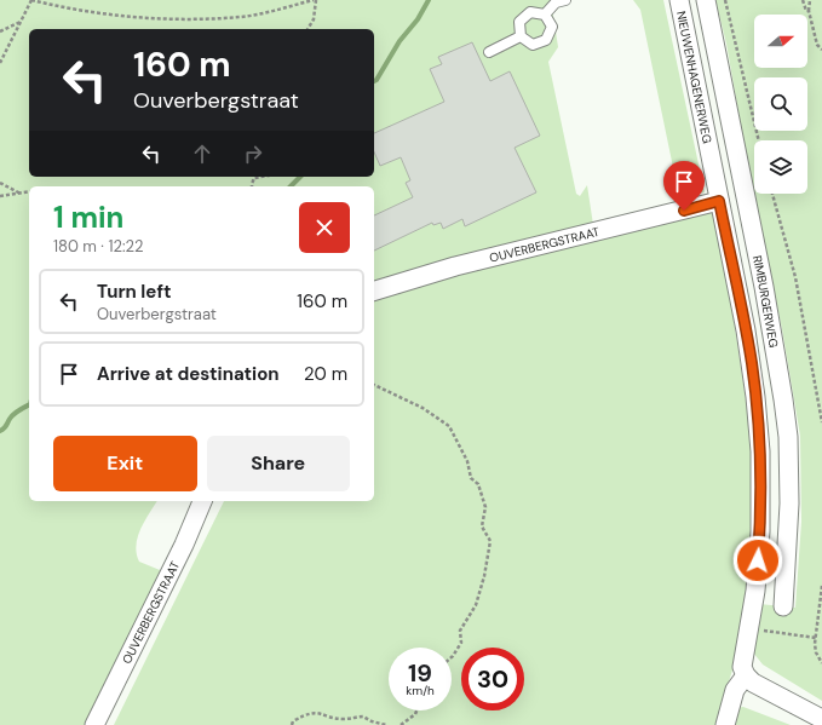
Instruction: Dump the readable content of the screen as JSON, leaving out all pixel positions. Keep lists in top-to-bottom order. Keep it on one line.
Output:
{"streets":{"street":["NIEUWENHAGENERWEG","OUVERBERGSTRAAT","RIMBURGERWEG"]},"crossings":[["NIEUWENHAGENERWEG","OUVERBERGSTRAAT"]],"north":"right","page":{"turn":["160 m","Ouverbergstraat"],"heading":["1 min","180 m · 12:22"],"list":[{"name":"Turn left","note":"Ouverbergstraat","value":"160 m"},{"name":"Arrive at destination","value":"20 m"}],"buttons":["Exit","Share"],"speed":"19 km/h","limit":"30"}}
